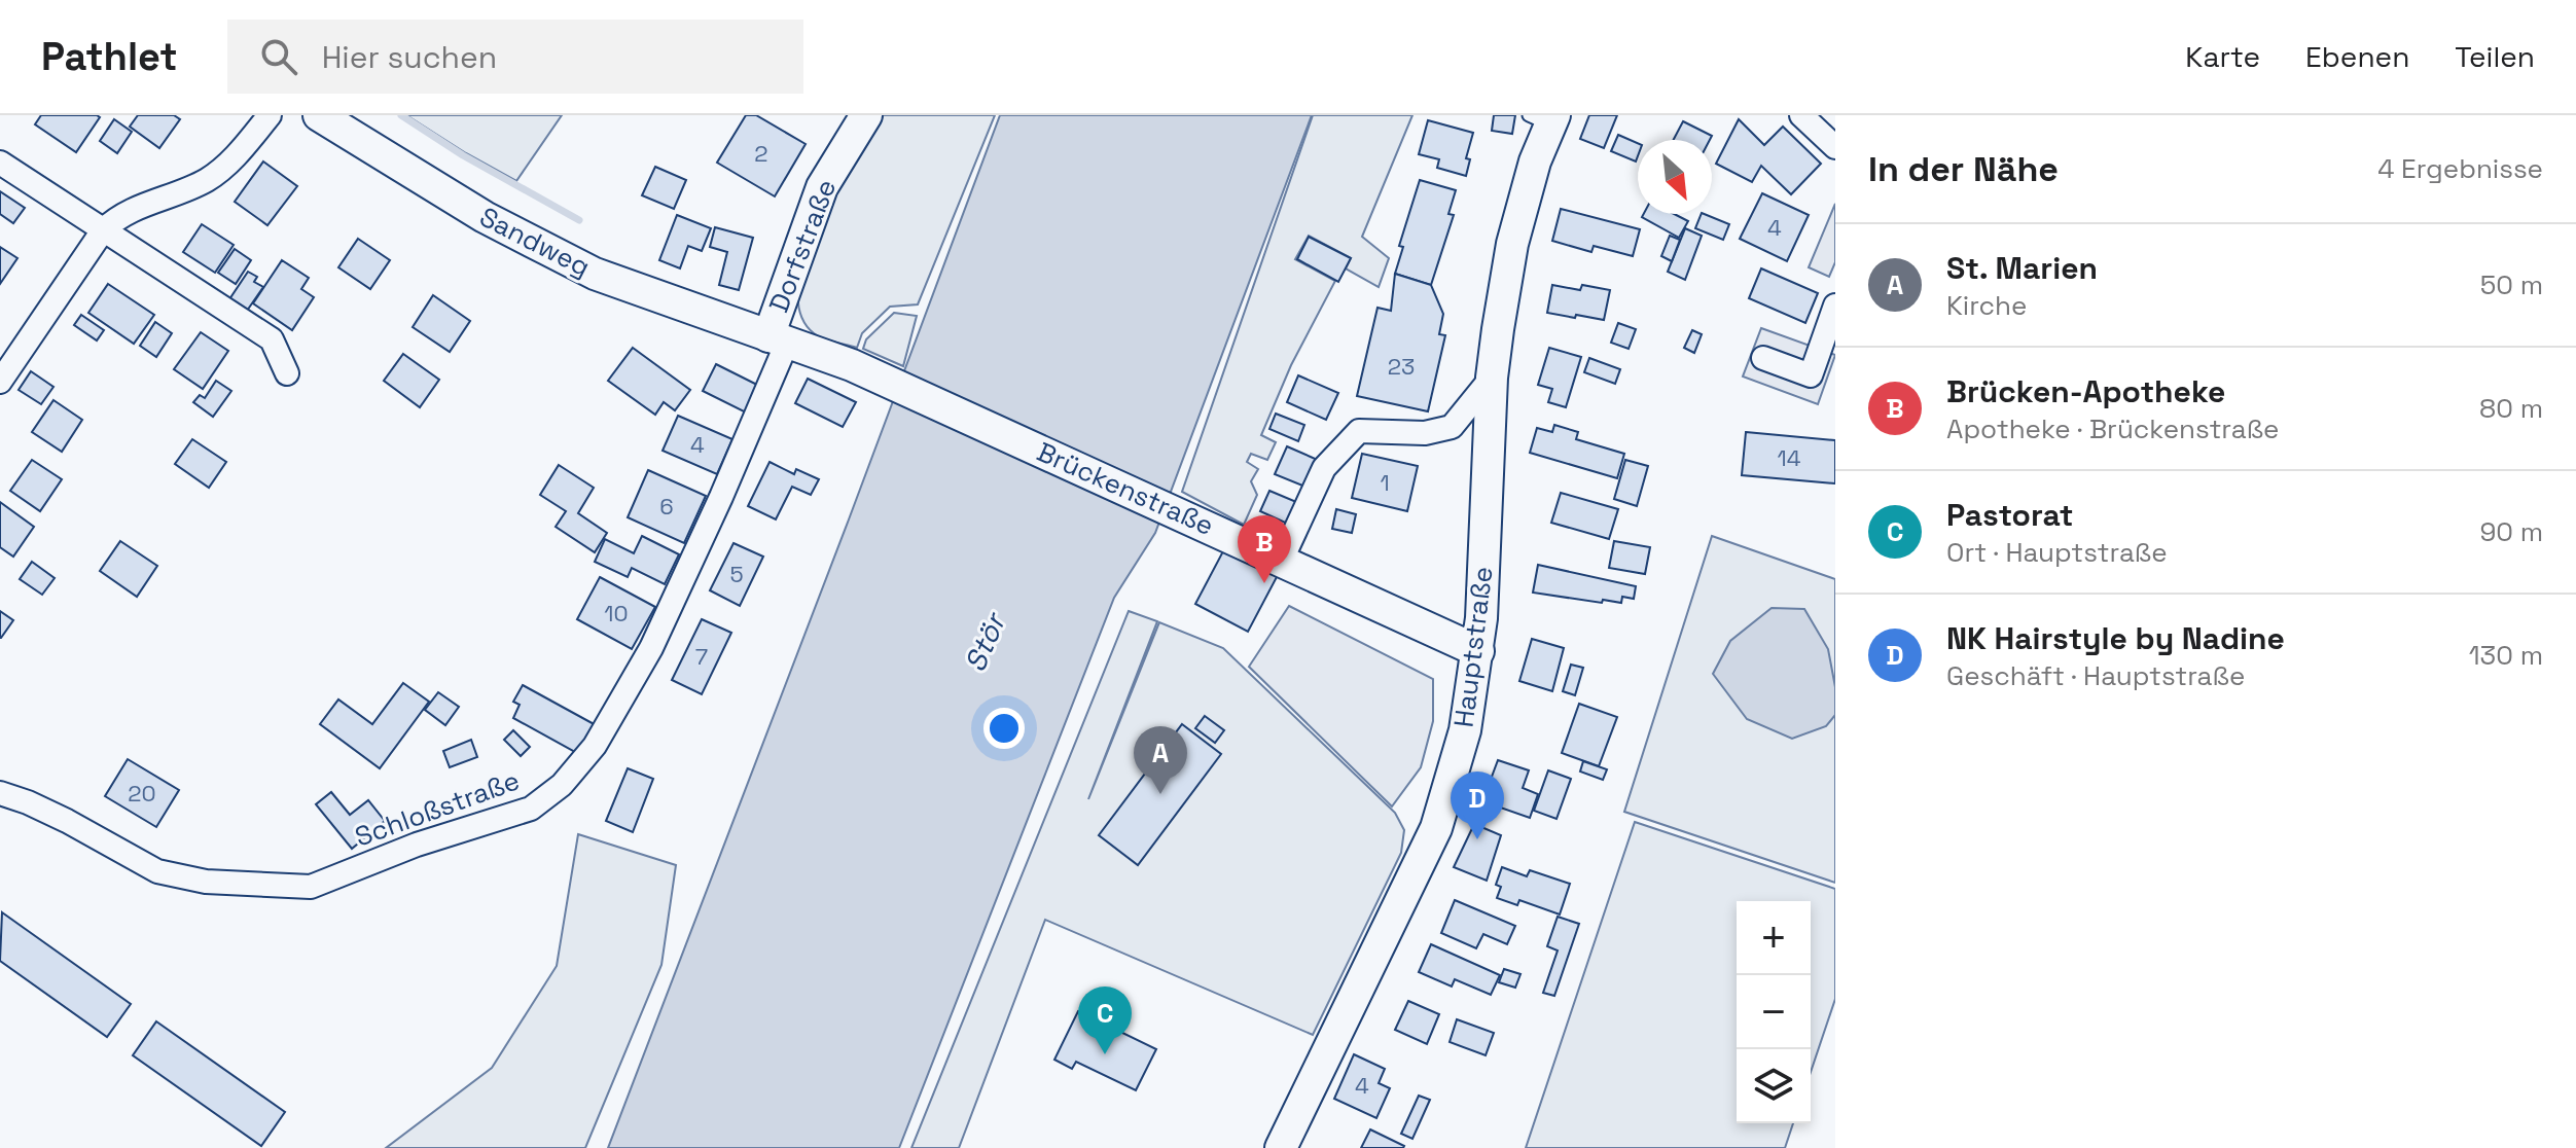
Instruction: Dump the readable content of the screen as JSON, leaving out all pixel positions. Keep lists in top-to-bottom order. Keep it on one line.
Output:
{"streets":{"street":["Sandweg","Dorfstraße","Brückenstraße","Hauptstraße","Schloßstraße"]},"crossings":[["Sandweg","Dorfstraße"],["Sandweg","Brückenstraße"],["Sandweg","Schloßstraße"],["Dorfstraße","Brückenstraße"],["Dorfstraße","Schloßstraße"],["Brückenstraße","Hauptstraße"],["Brückenstraße","Schloßstraße"]],"water":["Stör"],"house_numbers":["2","4","23","4","14","1","6","5","10","7","20","4"],"north":"bottom right","page":{"header":"Pathlet","search":"Hier suchen","nav":["Karte","Ebenen","Teilen"],"heading":["In der Nähe","4 Ergebnisse"],"list":[{"mark":"A","name":"St. Marien","note":"Kirche","value":"50 m"},{"mark":"B","name":"Brücken-Apotheke","note":"Apotheke · Brückenstraße","value":"80 m"},{"mark":"C","name":"Pastorat","note":"Ort · Hauptstraße","value":"90 m"},{"mark":"D","name":"NK Hairstyle by Nadine","note":"Geschäft · Hauptstraße","value":"130 m"}],"pins":["B","A","D","C"],"map_buttons":["+","−"]}}
